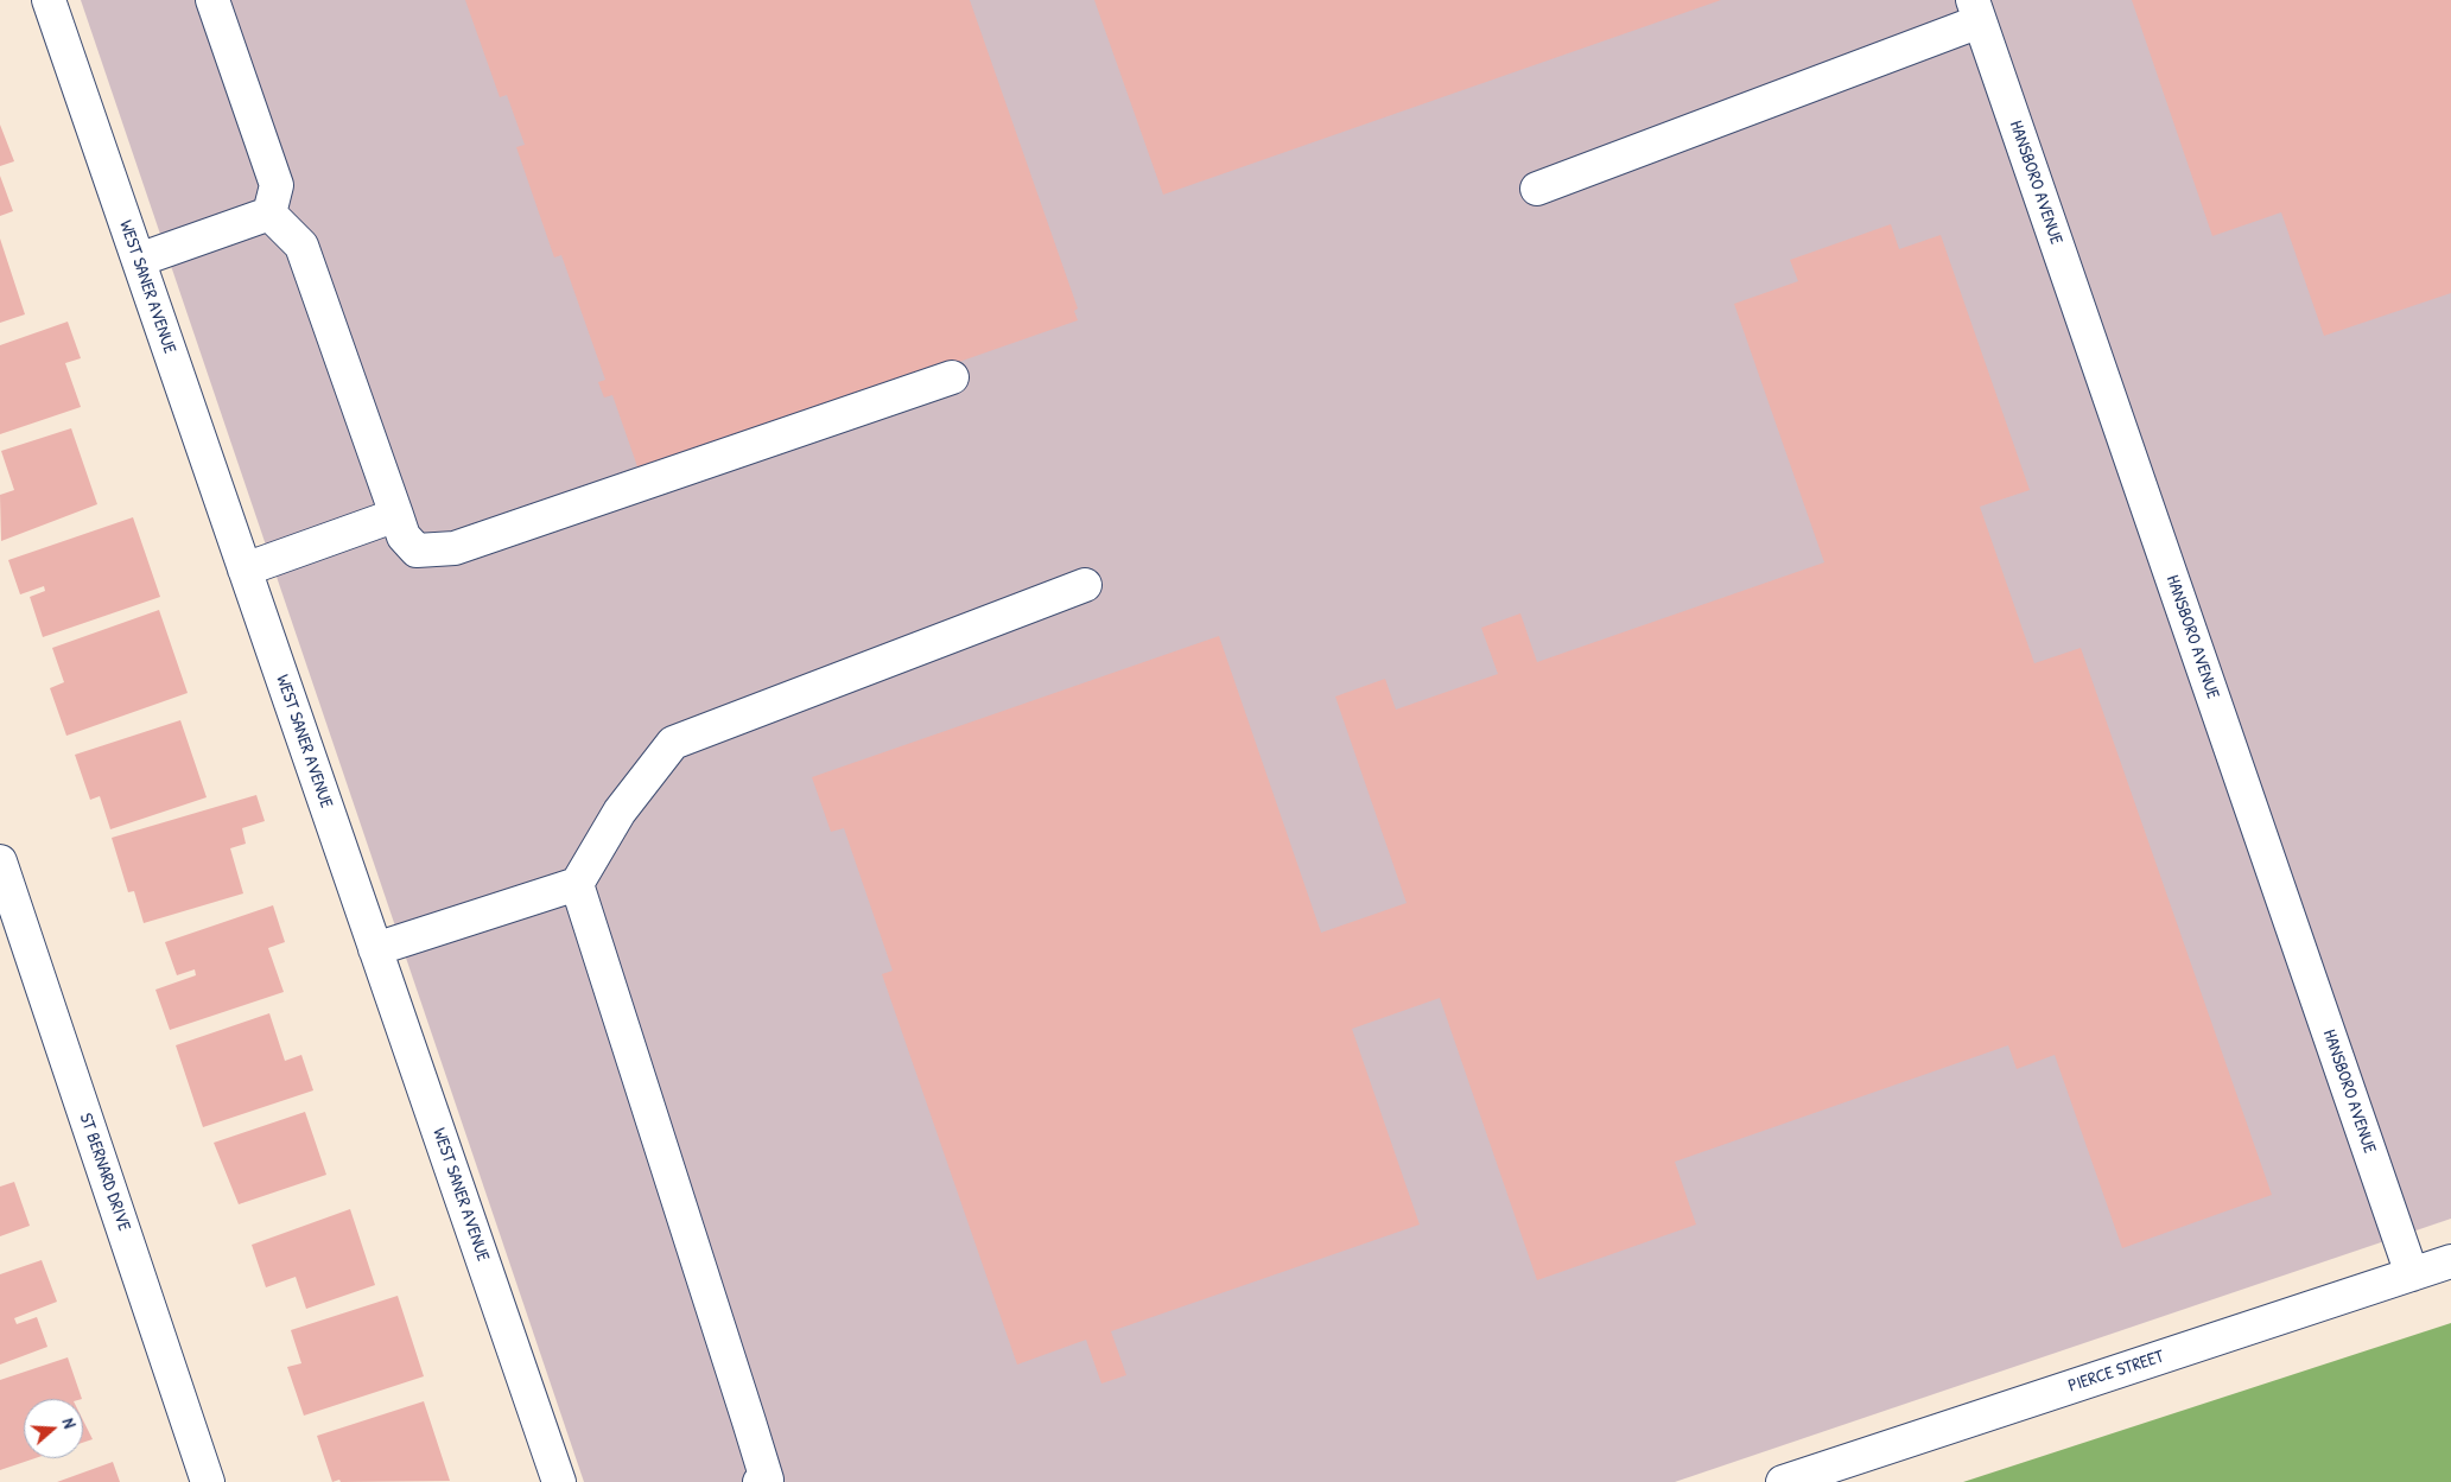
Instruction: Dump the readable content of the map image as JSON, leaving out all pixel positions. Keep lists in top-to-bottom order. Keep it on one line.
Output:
{"streets":{"street":["HANSBORO AVENUE","WEST SANER AVENUE","ST BERNARD DRIVE","PIERCE STREET"]},"crossings":[["HANSBORO AVENUE","PIERCE STREET"]],"north":"right"}
